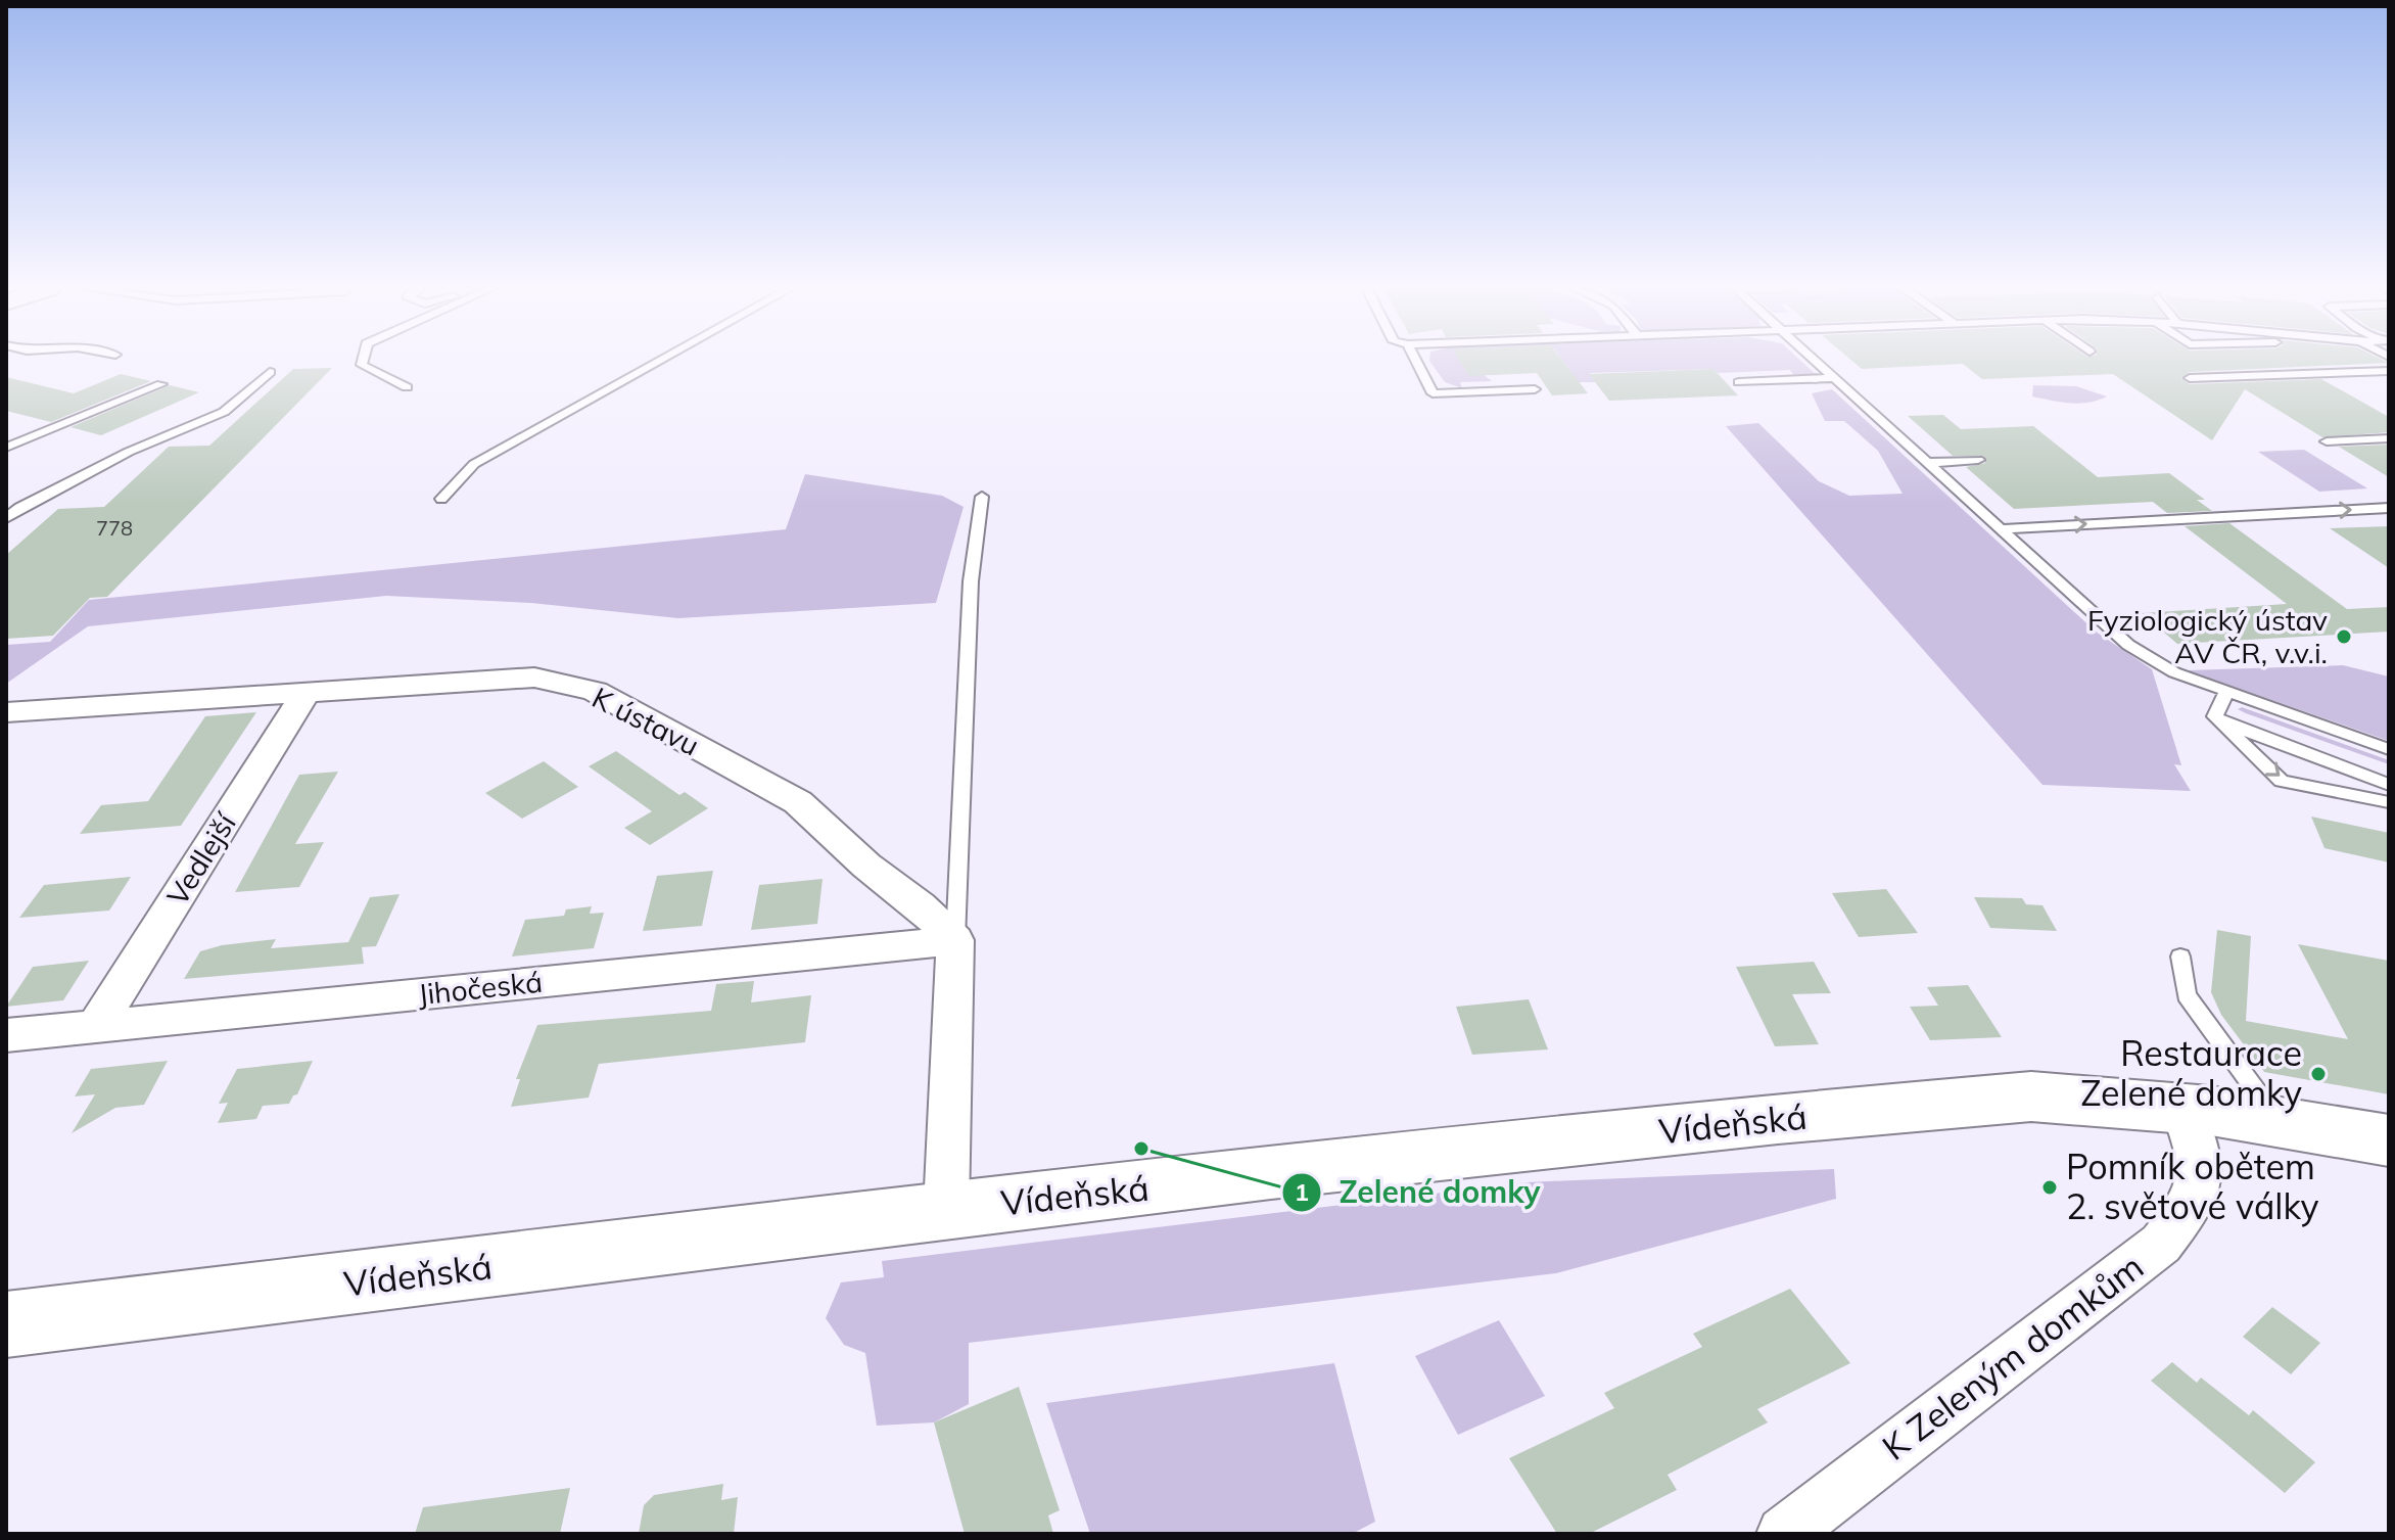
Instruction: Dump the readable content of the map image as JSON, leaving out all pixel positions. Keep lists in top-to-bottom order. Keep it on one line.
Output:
{"streets":{"main road":["Vídeňská"],"street":["K ústavu","Vedlejší","Jihočeská","K Zeleným domkům"]},"crossings":[["K ústavu","Vedlejší"],["K ústavu","Jihočeská"],["Vedlejší","Jihočeská"],["Vídeňská","K Zeleným domkům"]],"places":["Fyziologický ústav AV ČR, v.v.i.","Restaurace Zelené domky","Zelené domky","Pomník obětem 2. světové války"],"house_numbers":["778"]}
